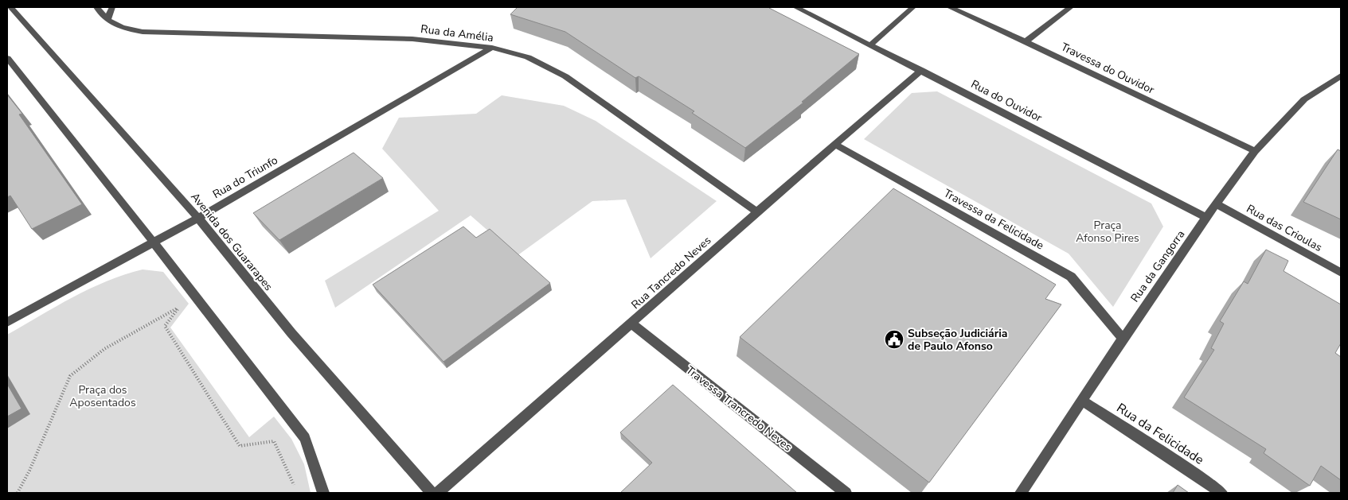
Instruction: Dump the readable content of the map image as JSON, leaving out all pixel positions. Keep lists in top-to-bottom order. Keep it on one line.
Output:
{"streets":{"street":["Rua da Amélia","Travessa do Ouvidor","Rua do Ouvidor","Rua do Triunfo","Travessa da Felicidade","Rua das Crioulas","Avenida dos Guararapes","Rua da Gangorra","Rua Tancredo Neves","Travessa Trancredo Neves","Rua da Felicidade"]},"crossings":[["Rua da Amélia","Rua do Triunfo"],["Rua da Amélia","Rua Tancredo Neves"],["Travessa do Ouvidor","Rua da Gangorra"],["Rua do Ouvidor","Rua da Gangorra"],["Rua do Ouvidor","Rua Tancredo Neves"],["Rua do Triunfo","Avenida dos Guararapes"],["Travessa da Felicidade","Rua da Gangorra"],["Travessa da Felicidade","Rua Tancredo Neves"],["Rua das Crioulas","Rua da Gangorra"],["Rua da Gangorra","Rua da Felicidade"],["Rua Tancredo Neves","Travessa Trancredo Neves"]],"parks":["Praça Afonso Pires","Praça dos Aposentados"],"places":{"public building":["Subseção Judiciária de Paulo Afonso"]}}
